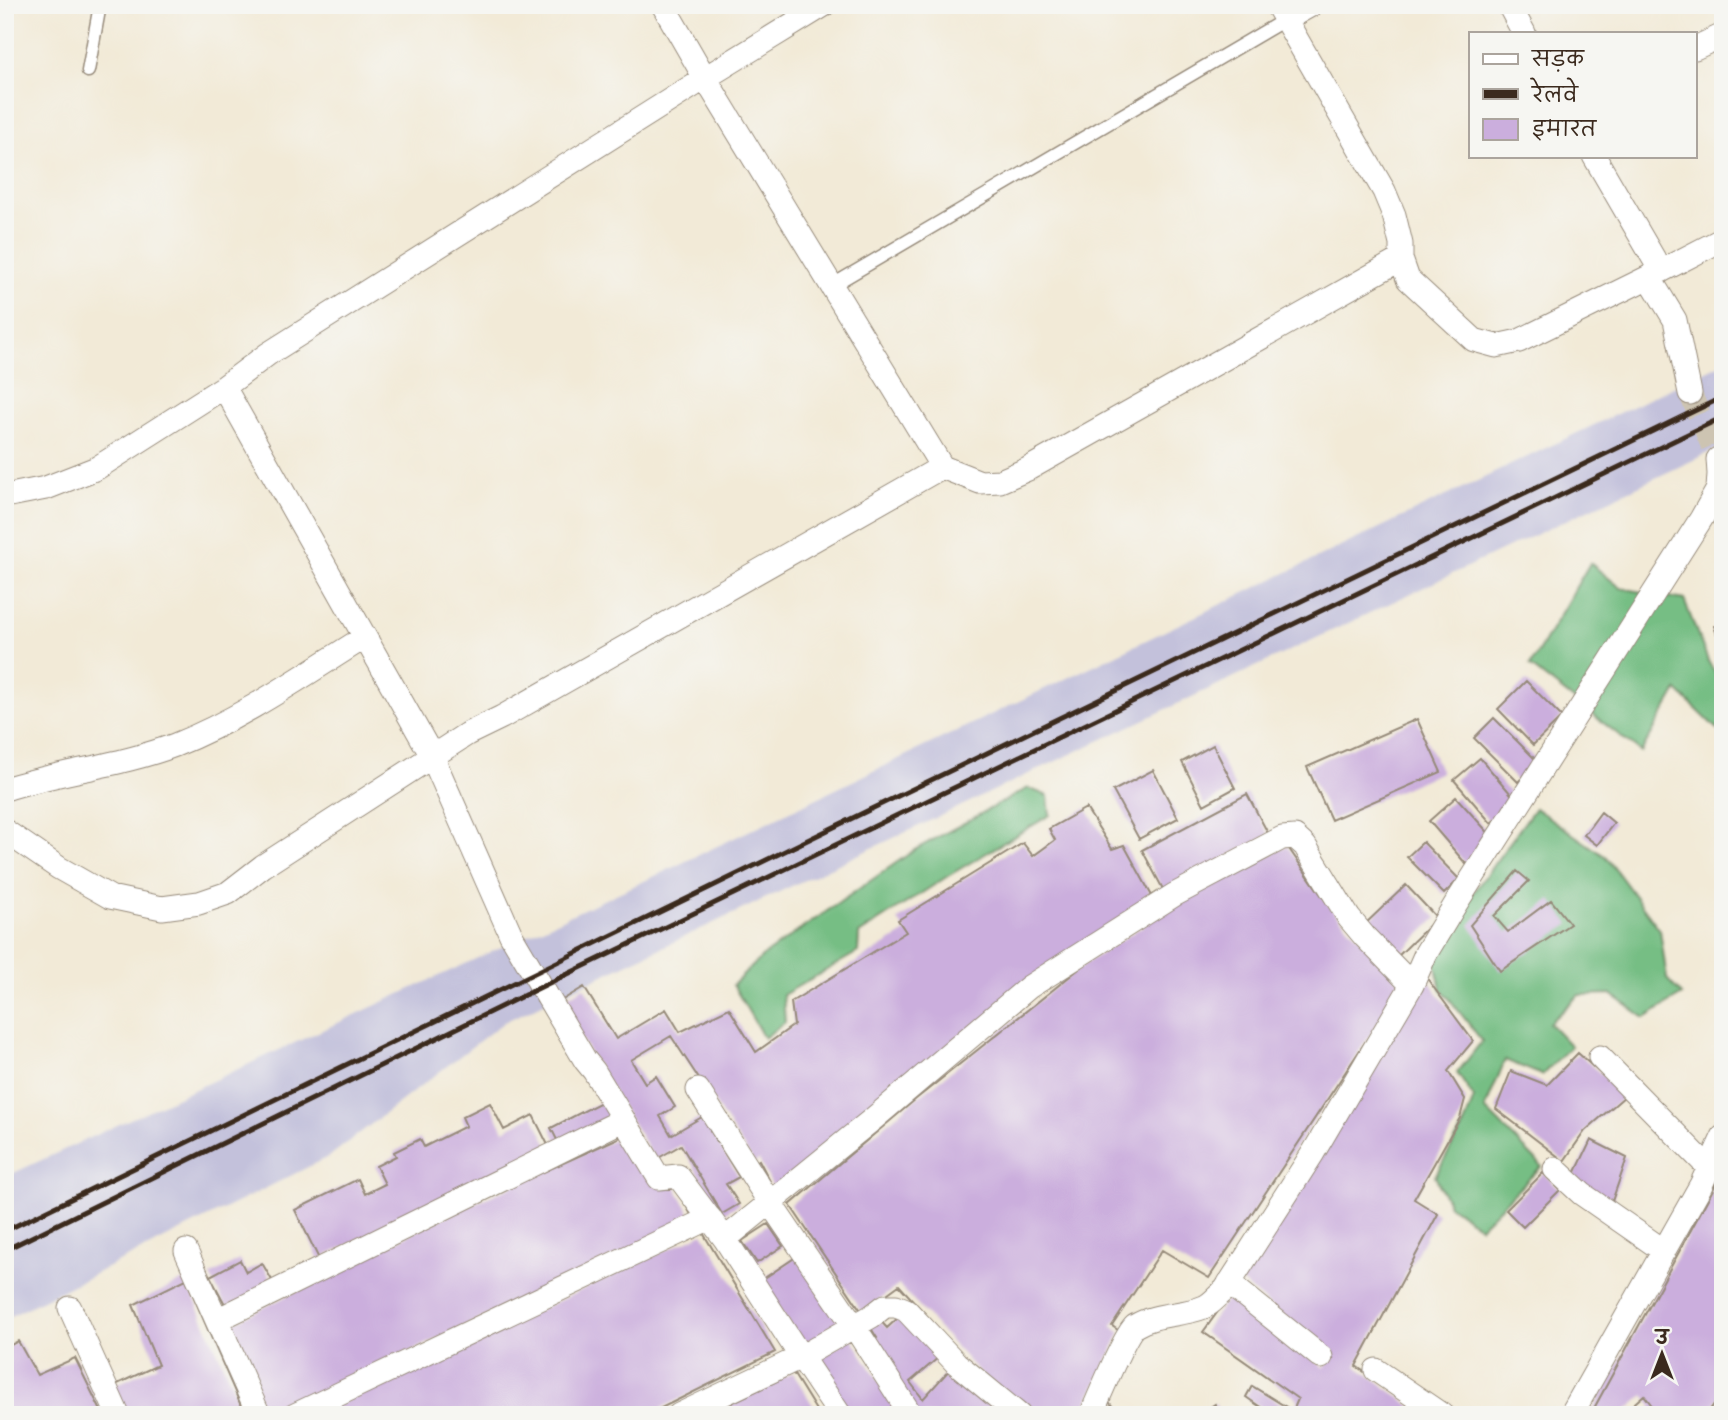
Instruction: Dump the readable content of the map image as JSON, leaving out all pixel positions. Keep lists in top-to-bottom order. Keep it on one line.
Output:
{"legend":["सड़क","रेलवे","इमारत"],"north":"top"}
